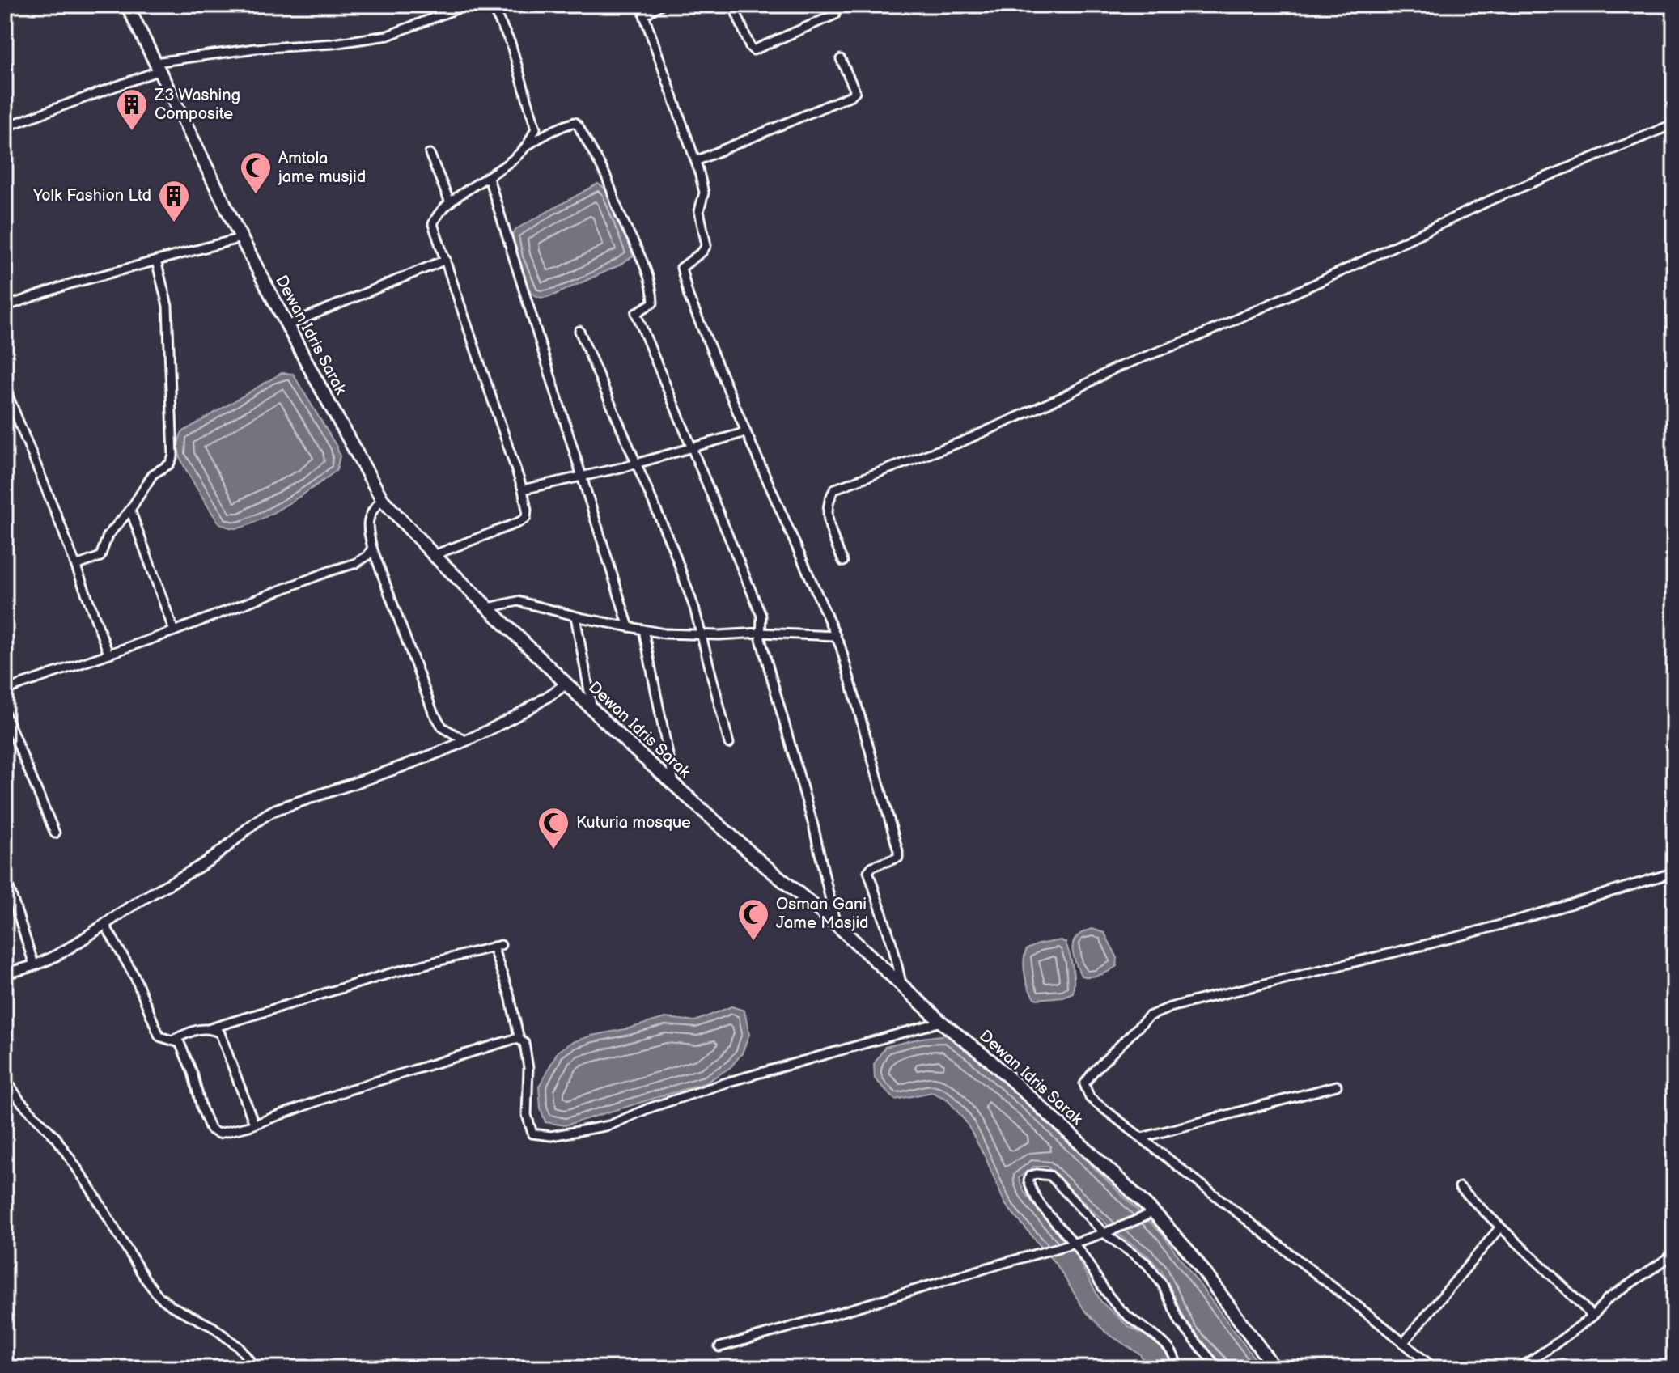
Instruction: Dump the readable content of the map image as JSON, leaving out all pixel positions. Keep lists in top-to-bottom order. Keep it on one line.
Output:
{"streets":{"main road":["Dewan Idris Sarak"]},"places":{"building":["Z3 Washing Composite","Yolk Fashion Ltd"],"mosque":["Amtola jame musjid","Kuturia mosque","Osman Gani Jame Masjid"]}}
